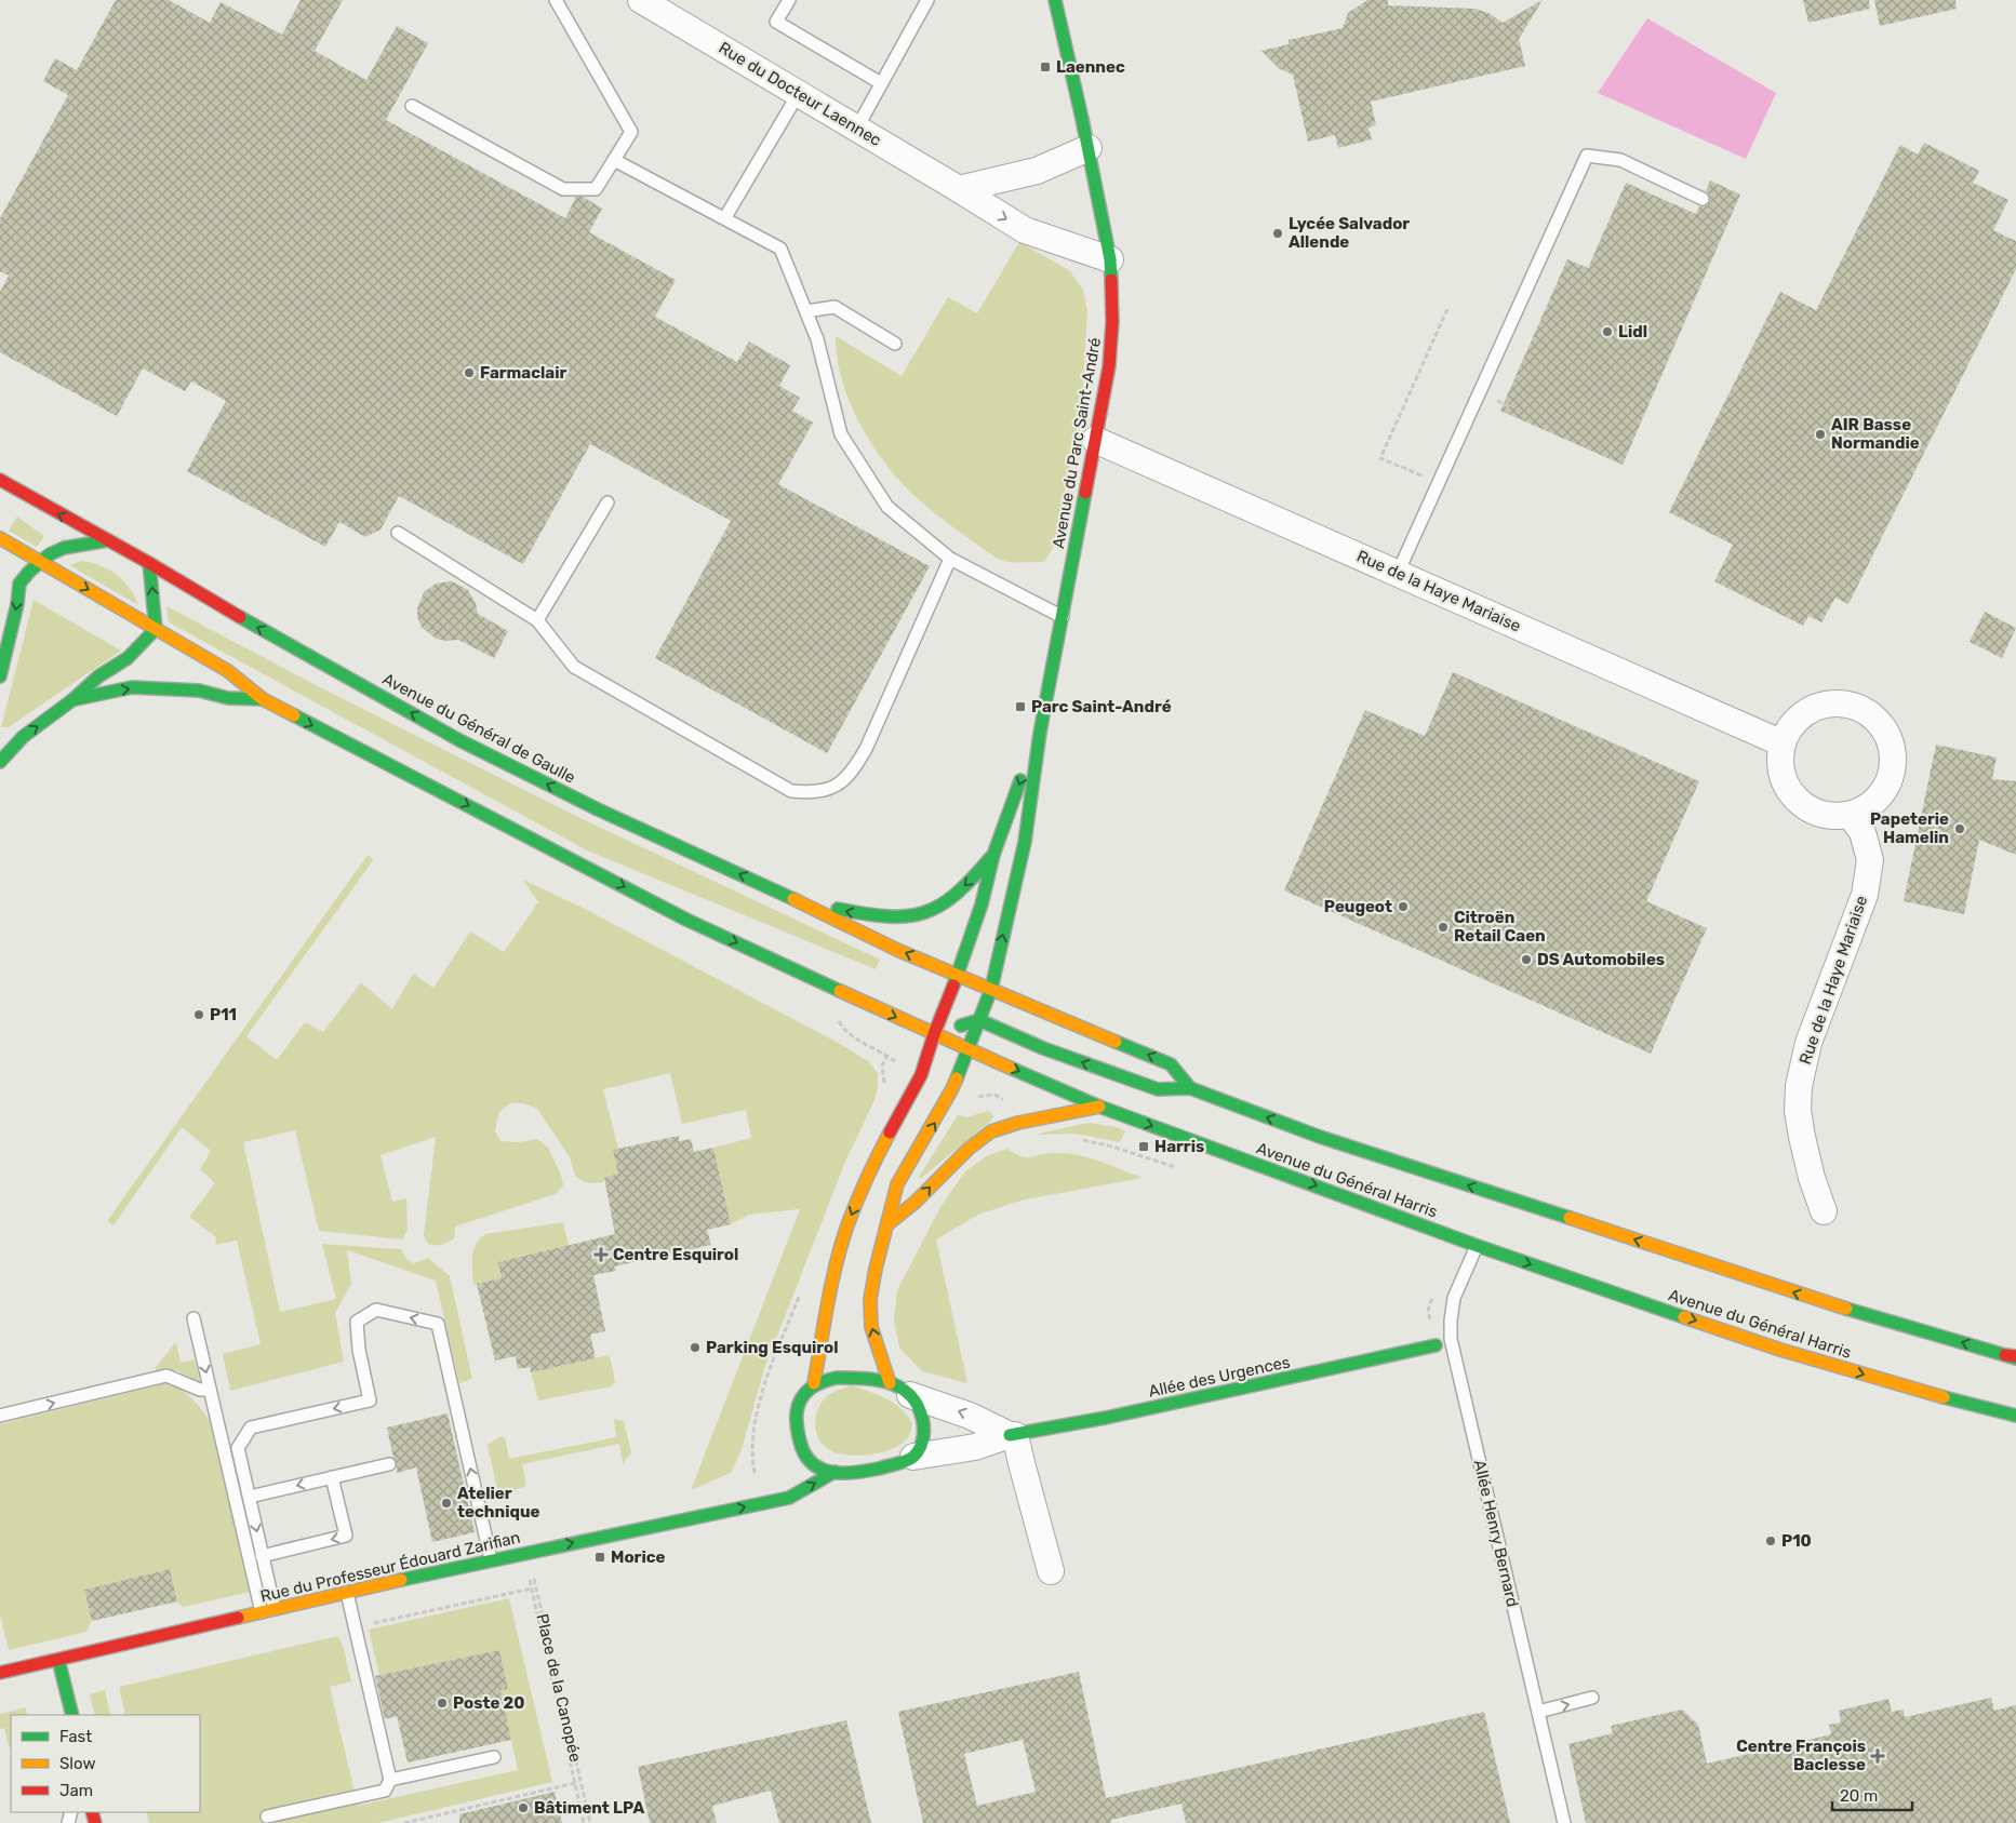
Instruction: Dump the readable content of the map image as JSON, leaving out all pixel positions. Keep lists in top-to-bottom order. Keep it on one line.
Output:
{"streets":{"main road":["Avenue du Parc Saint-André","Avenue du Général de Gaulle","Avenue du Général Harris","Allée des Urgences","Rue du Professeur Édouard Zarifian"],"street":["Rue du Docteur Laennec","Rue de la Haye Mariaise"],"lane":["Allée Henry Bernard"],"path":["Place de la Canopée"]},"crossings":[["Rue du Docteur Laennec","Avenue du Parc Saint-André"],["Avenue du Parc Saint-André","Rue de la Haye Mariaise"],["Avenue du Général Harris","Allée Henry Bernard"],["Rue du Professeur Édouard Zarifian","Place de la Canopée"]],"one_way":["Rue du Professeur Édouard Zarifian"],"places":{"transit":["Laennec","Parc Saint-André","Harris","Morice"],"other":["Lycée Salvador Allende","Lidl","Farmaclair","AIR Basse Normandie","Papeterie Hamelin","Peugeot","Citroën Retail Caen","DS Automobiles","P11","Parking Esquirol","Atelier technique","P10","Poste 20","Bâtiment LPA"],"health":["Centre Esquirol","Centre François Baclesse"]},"legend":["Fast","Slow","Jam"],"scale_bar":"20 m"}
